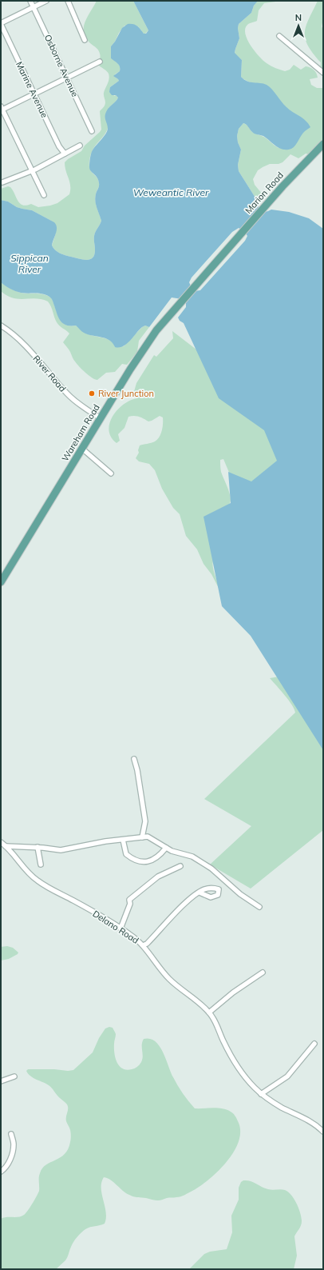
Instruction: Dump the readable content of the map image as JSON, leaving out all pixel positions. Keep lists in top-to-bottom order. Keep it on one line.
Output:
{"streets":{"main road":["Marion Road","Wareham Road"],"street":["Osborne Avenue","Marine Avenue","River Road","Delano Road"]},"crossings":[["Marion Road","Wareham Road"],["River Road","Wareham Road"]],"water":["Weweantic River","Sippican River"],"places":["River Junction"],"north":"top"}
